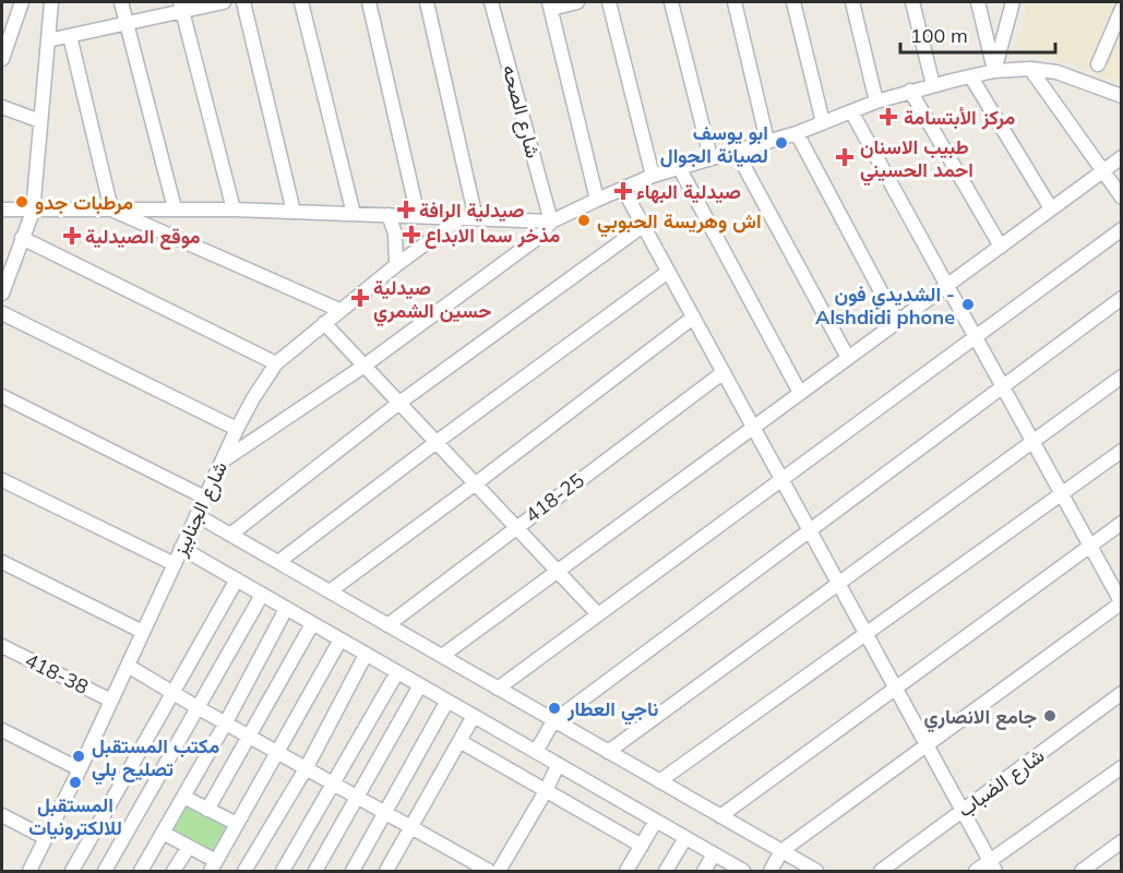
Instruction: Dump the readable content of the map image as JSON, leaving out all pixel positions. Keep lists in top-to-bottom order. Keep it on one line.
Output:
{"streets":{"street":["شارع الصحه","418-25","شارع الجنابيز","418-38","شارع الضباب"]},"crossings":[["شارع الجنابيز","418-38"]],"places":{"health":["مركز الأبتسامة","طبيب الاسنان احمد الحسيني","صيدلية البهاء","صيدلية الرافة","مذخر سما الابداع","موقع الصيدلية","صيدلية حسين الشمري"],"other":["ابو يوسف لصيانة الجوال","مرطبات جدو","اش وهريسة الحبوبي","الشديدي فون - Alshdidi phone","ناجي العطار","جامع الانصاري","مكتب المستقبل تصليح بلي","المستقبل للالكترونيات"]},"scale_bar":"100 m"}
